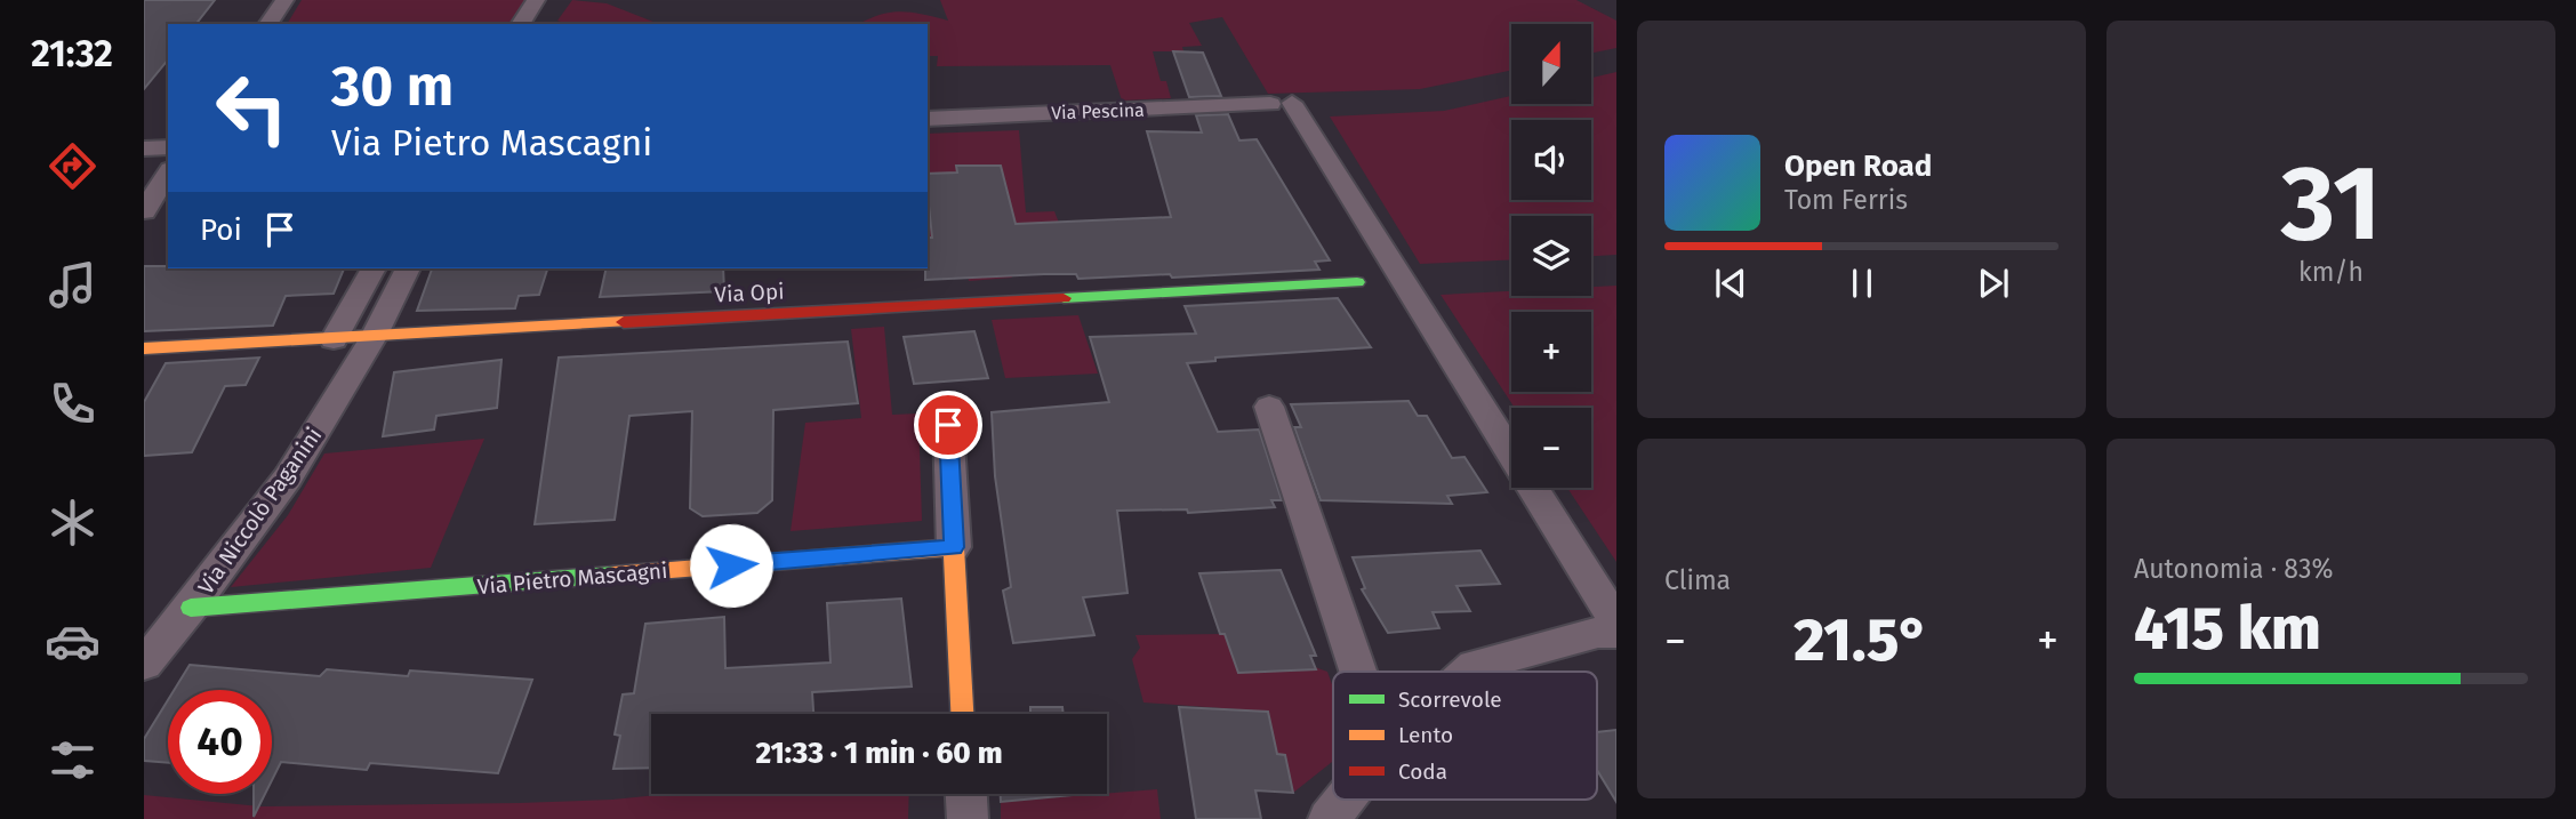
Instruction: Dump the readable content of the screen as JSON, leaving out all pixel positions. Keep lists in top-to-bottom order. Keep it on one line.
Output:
{"streets":{"street":["Via Pescina","Via Opi","Via Niccolò Paganini","Via Pietro Mascagni"]},"crossings":[["Via Opi","Via Niccolò Paganini"],["Via Niccolò Paganini","Via Pietro Mascagni"]],"legend":["Scorrevole","Lento","Coda"],"north":"top","page":{"tabs":"21:32","tile":[["31","km/h"],"Clima",["Autonomia · 83%","415 km"]],"map_buttons":["+","−"],"turn":["30 m","Via Pietro Mascagni"],"song":["Open Road","Tom Ferris"],"then":"Poi","heat":["−","21.5°","+"],"limit":"40","trip":"21:33 · 1 min · 60 m"}}
